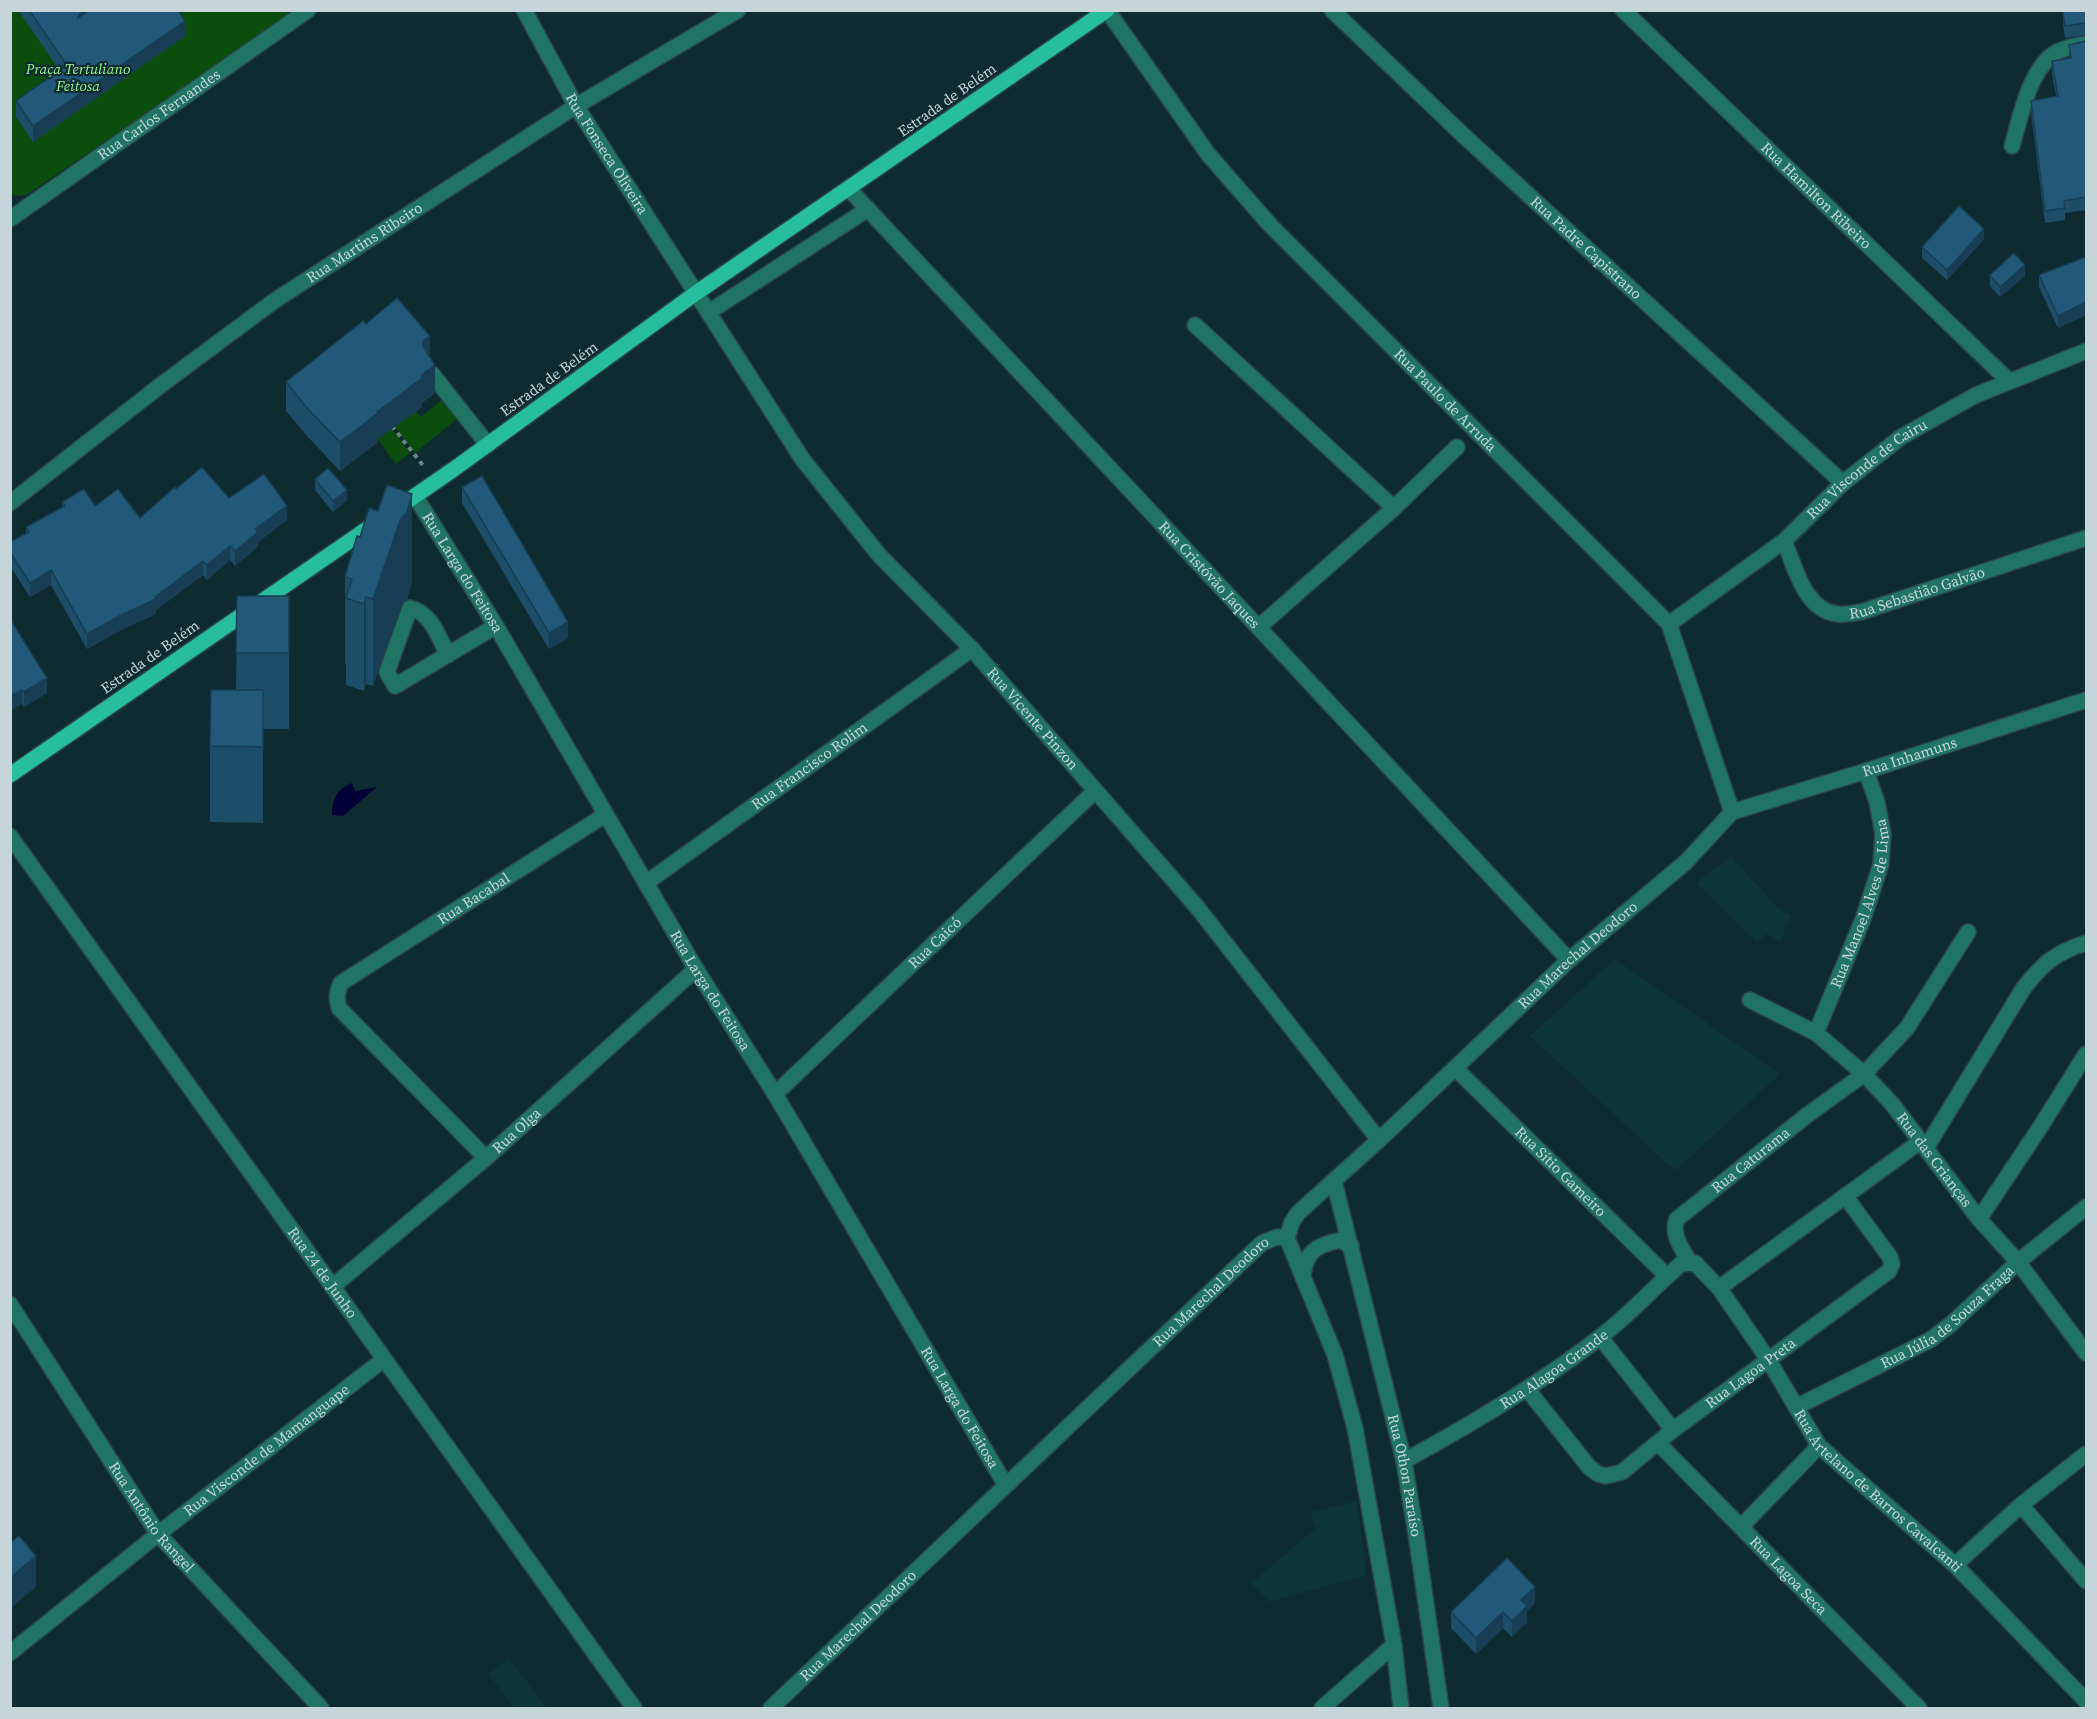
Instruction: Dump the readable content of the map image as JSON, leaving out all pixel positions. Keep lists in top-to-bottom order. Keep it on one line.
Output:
{"streets":{"main road":["Estrada de Belém"],"street":["Rua Carlos Fernandes","Rua Fonseca Oliveira","Rua Hamilton Ribeiro","Rua Martins Ribeiro","Rua Padre Capistrano","Rua Paulo de Arruda","Rua Visconde de Cairu","Rua Larga do Feitosa","Rua Cristóvão Jaques","Rua Sebastião Galvão","Rua Vicente Pinzon","Rua Inhamuns","Rua Francisco Rolim","Rua Bacabal","Rua Manoel Alves de Lima","Rua Caicó","Rua Marechal Deodoro","Rua Olga","Rua das Crianças","Rua Caturama","Rua Sítio Gameiro","Rua 24 de Junho","Rua Júlia de Souza Fraga","Rua Alagoa Grande","Rua Lagoa Preta","Rua Visconde de Mamanguape","Rua Othon Paraíso","Rua Artelano de Barros Cavalcanti","Rua Antônio Rangel","Rua Lagoa Seca"]},"crossings":[["Estrada de Belém","Rua Fonseca Oliveira"],["Estrada de Belém","Rua Paulo de Arruda"],["Estrada de Belém","Rua Larga do Feitosa"],["Estrada de Belém","Rua Cristóvão Jaques"],["Estrada de Belém","Rua Vicente Pinzon"],["Rua Fonseca Oliveira","Rua Martins Ribeiro"],["Rua Fonseca Oliveira","Rua Vicente Pinzon"],["Rua Hamilton Ribeiro","Rua Visconde de Cairu"],["Rua Padre Capistrano","Rua Visconde de Cairu"],["Rua Paulo de Arruda","Rua Visconde de Cairu"],["Rua Paulo de Arruda","Rua Inhamuns"],["Rua Paulo de Arruda","Rua Marechal Deodoro"],["Rua Visconde de Cairu","Rua Sebastião Galvão"],["Rua Larga do Feitosa","Rua Francisco Rolim"],["Rua Larga do Feitosa","Rua Bacabal"],["Rua Larga do Feitosa","Rua Caicó"],["Rua Larga do Feitosa","Rua Marechal Deodoro"],["Rua Larga do Feitosa","Rua Olga"],["Rua Cristóvão Jaques","Rua Marechal Deodoro"],["Rua Vicente Pinzon","Rua Francisco Rolim"],["Rua Vicente Pinzon","Rua Caicó"],["Rua Vicente Pinzon","Rua Marechal Deodoro"],["Rua Inhamuns","Rua Manoel Alves de Lima"],["Rua Inhamuns","Rua Marechal Deodoro"],["Rua Bacabal","Rua Olga"],["Rua Manoel Alves de Lima","Rua das Crianças"],["Rua Marechal Deodoro","Rua Sítio Gameiro"],["Rua Marechal Deodoro","Rua Othon Paraíso"],["Rua Olga","Rua 24 de Junho"],["Rua das Crianças","Rua Caturama"],["Rua das Crianças","Rua Júlia de Souza Fraga"],["Rua Caturama","Rua Alagoa Grande"],["Rua Caturama","Rua Artelano de Barros Cavalcanti"],["Rua Sítio Gameiro","Rua Alagoa Grande"],["Rua 24 de Junho","Rua Visconde de Mamanguape"],["Rua Júlia de Souza Fraga","Rua Artelano de Barros Cavalcanti"],["Rua Alagoa Grande","Rua Lagoa Preta"],["Rua Alagoa Grande","Rua Othon Paraíso"],["Rua Alagoa Grande","Rua Artelano de Barros Cavalcanti"],["Rua Lagoa Preta","Rua Artelano de Barros Cavalcanti"],["Rua Lagoa Preta","Rua Lagoa Seca"],["Rua Visconde de Mamanguape","Rua Antônio Rangel"]],"parks":["Praça Tertuliano Feitosa"]}
